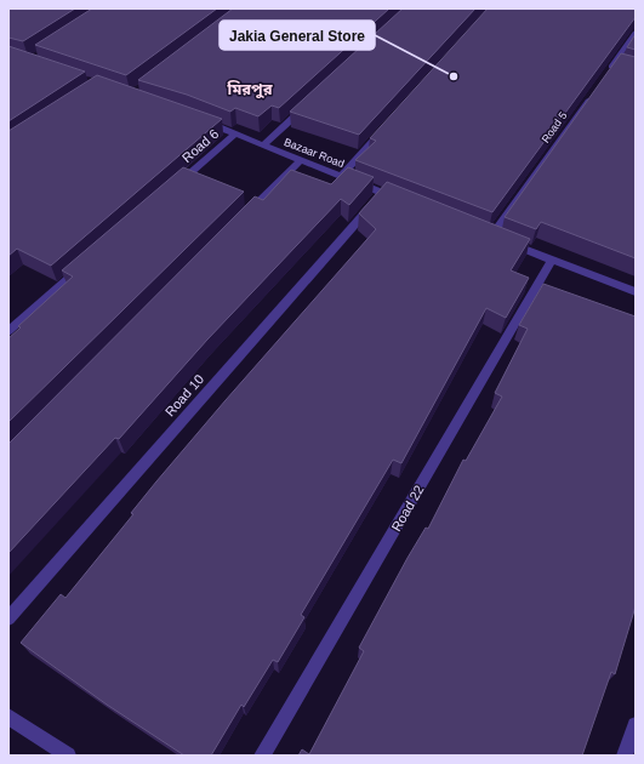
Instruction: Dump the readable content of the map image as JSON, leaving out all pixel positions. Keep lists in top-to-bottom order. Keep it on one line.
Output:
{"streets":{"street":["Road 5","Road 6","Bazaar Road","Road 10","Road 22"]},"crossings":[["Road 5","Road 22"],["Road 6","Bazaar Road"],["Bazaar Road","Road 10"]],"districts":["মিরপুর"],"places":["Jakia General Store"]}
